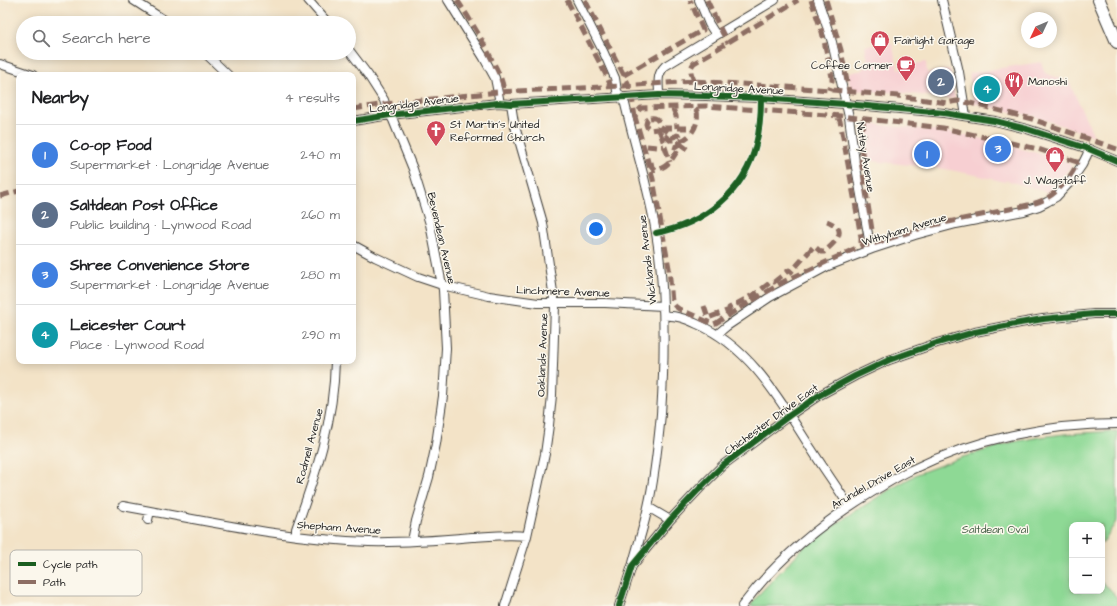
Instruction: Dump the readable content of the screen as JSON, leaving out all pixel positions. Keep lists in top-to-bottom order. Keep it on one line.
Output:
{"streets":{"street":["Longridge Avenue","Nutley Avenue","Withyham Avenue","Bevendean Avenue","Wicklands Avenue","Linchmere Avenue","Oaklands Avenue","Chichester Drive East","Rodmell Avenue","Arundel Drive East","Shepham Avenue"]},"crossings":[["Longridge Avenue","Nutley Avenue"],["Longridge Avenue","Withyham Avenue"],["Longridge Avenue","Bevendean Avenue"],["Longridge Avenue","Wicklands Avenue"],["Longridge Avenue","Oaklands Avenue"],["Nutley Avenue","Withyham Avenue"],["Bevendean Avenue","Linchmere Avenue"],["Bevendean Avenue","Shepham Avenue"],["Wicklands Avenue","Linchmere Avenue"],["Wicklands Avenue","Chichester Drive East"],["Linchmere Avenue","Oaklands Avenue"],["Oaklands Avenue","Shepham Avenue"],["Rodmell Avenue","Shepham Avenue"]],"parks":["Saltdean Oval"],"places":{"shop":["Fairlight Garage","J. Wagstaff"],"cafe":["Coffee Corner"],"restaurant":["Manoshi"],"church":["St Martin's United Reformed Church"]},"legend":["Cycle path","Path"],"north":"bottom left","page":{"search":"Search here","pins":["2","4","3","1"],"heading":["Nearby","4 results"],"list":[{"mark":"1","name":"Co-op Food","note":"Supermarket · Longridge Avenue","value":"240 m"},{"mark":"2","name":"Saltdean Post Office","note":"Public building · Lynwood Road","value":"260 m"},{"mark":"3","name":"Shree Convenience Store","note":"Supermarket · Longridge Avenue","value":"280 m"},{"mark":"4","name":"Leicester Court","note":"Place · Lynwood Road","value":"290 m"}],"map_buttons":["+","−"]}}
